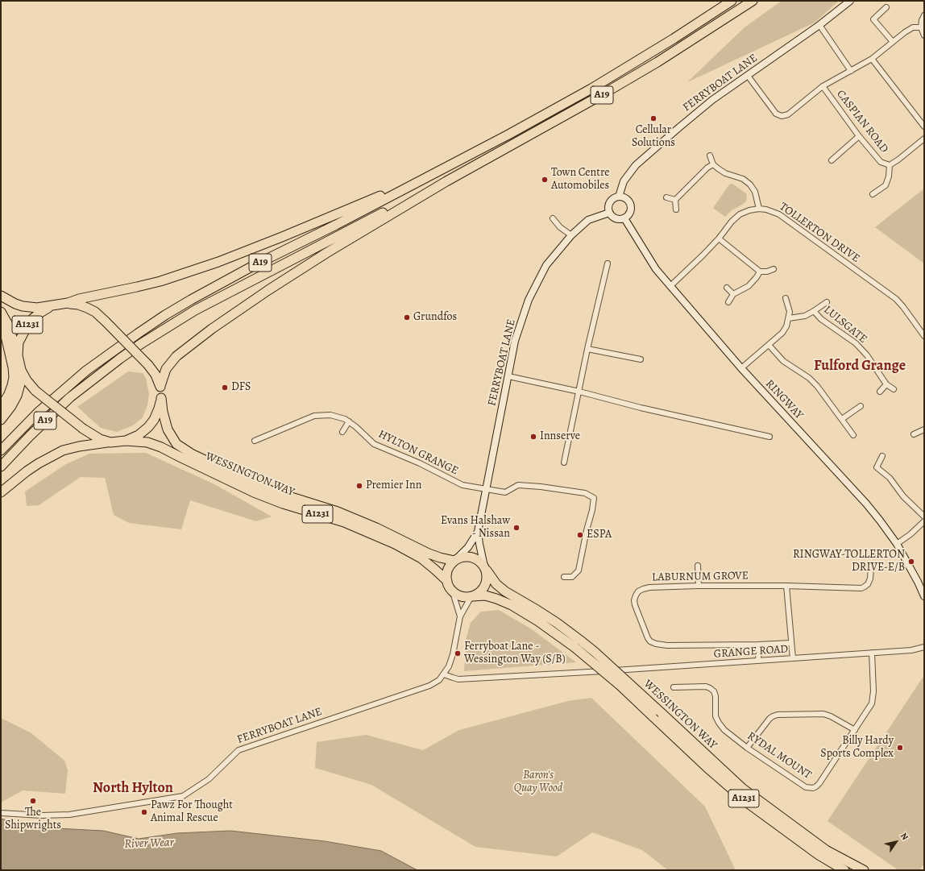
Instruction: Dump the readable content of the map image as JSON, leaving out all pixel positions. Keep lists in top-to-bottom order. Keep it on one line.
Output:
{"streets":{"highway":["A19","A1231","WESSINGTON WAY"],"street":["FERRYBOAT LANE","CASPIAN ROAD","TOLLERTON DRIVE","LULSGATE","RINGWAY","HYLTON GRANGE","LABURNUM GROVE","GRANGE ROAD","RYDAL MOUNT"]},"crossings":[["FERRYBOAT LANE","RINGWAY"],["FERRYBOAT LANE","HYLTON GRANGE"],["FERRYBOAT LANE","WESSINGTON WAY"],["FERRYBOAT LANE","GRANGE ROAD"],["A19","A1231"],["TOLLERTON DRIVE","RINGWAY"],["A1231","WESSINGTON WAY"],["GRANGE ROAD","RYDAL MOUNT"]],"districts":["Fulford Grange","North Hylton"],"water":["River Wear"],"parks":["Baron's Quay Wood"],"places":["Cellular Solutions","Town Centre Automobiles","Grundfos","DFS","Innserve","Premier Inn","Evans Halshaw - Nissan","ESPA","RINGWAY-TOLLERTON DRIVE-E/B","Ferryboat Lane - Wessington Way (S/B)","Billy Hardy Sports Complex","The Shipwrights","Pawz For Thought Animal Rescue"],"north":"top right"}
